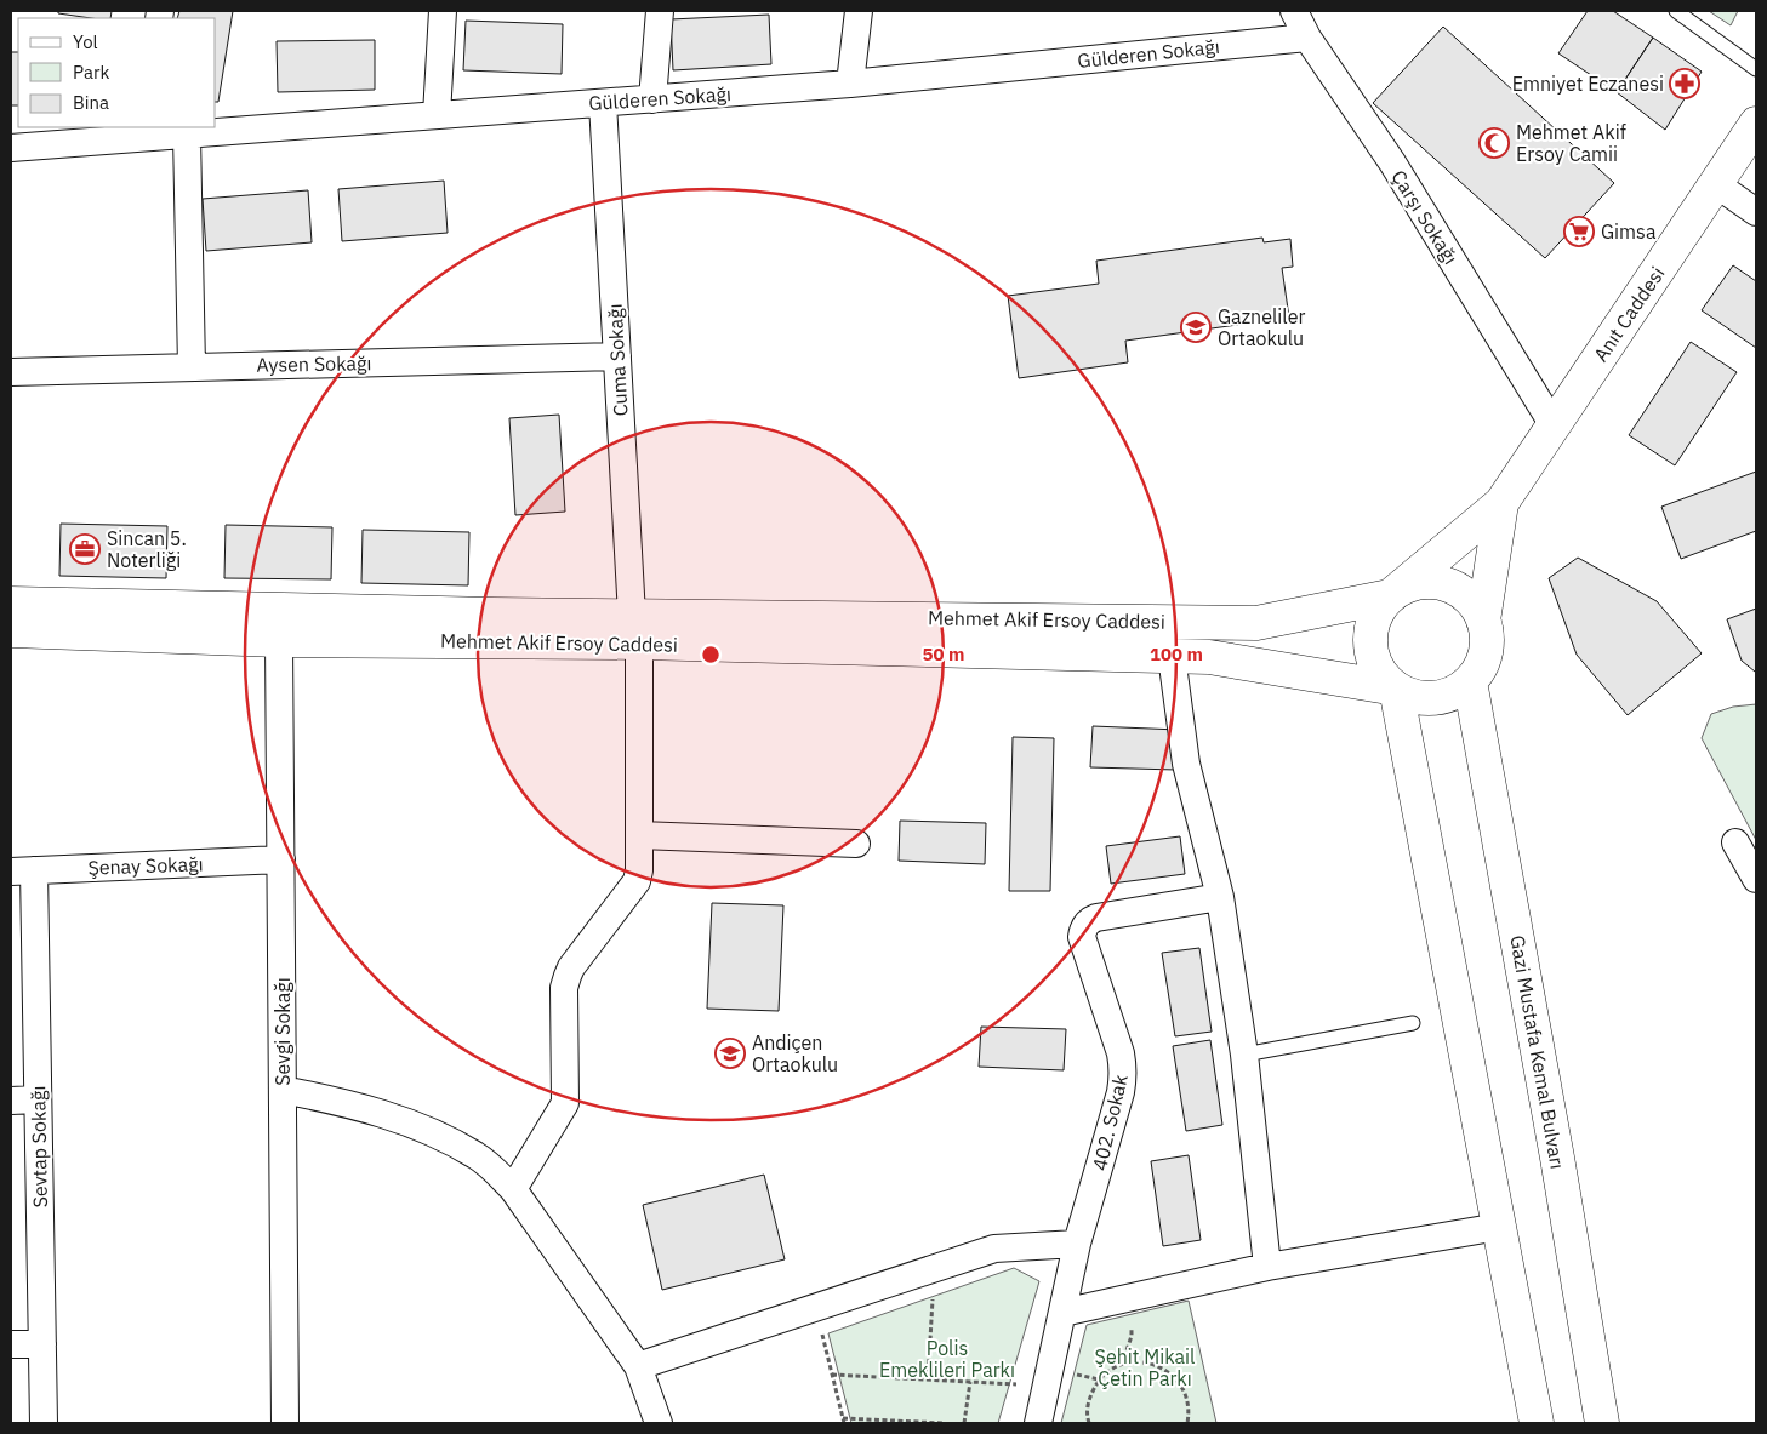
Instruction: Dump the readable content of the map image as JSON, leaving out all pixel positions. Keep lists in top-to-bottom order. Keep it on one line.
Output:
{"streets":{"main road":["Anıt Caddesi","Mehmet Akif Ersoy Caddesi","Gazi Mustafa Kemal Bulvarı"],"street":["Gülderen Sokağı","Çarşı Sokağı","Cuma Sokağı","Aysen Sokağı","Şenay Sokağı","Sevgi Sokağı","402. Sokak","Sevtap Sokağı"]},"crossings":[["Gülderen Sokağı","Çarşı Sokağı"],["Gülderen Sokağı","Cuma Sokağı"],["Çarşı Sokağı","Anıt Caddesi"],["Cuma Sokağı","Aysen Sokağı"],["Cuma Sokağı","Mehmet Akif Ersoy Caddesi"],["Mehmet Akif Ersoy Caddesi","Sevgi Sokağı"],["Mehmet Akif Ersoy Caddesi","Gazi Mustafa Kemal Bulvarı"],["Şenay Sokağı","Sevgi Sokağı"],["Şenay Sokağı","Sevtap Sokağı"]],"parks":["Polis Emeklileri Parkı","Şehit Mikail Çetin Parkı"],"places":{"pharmacy":["Emniyet Eczanesi"],"mosque":["Mehmet Akif Ersoy Camii"],"supermarket":["Gimsa"],"school or university":["Gazneliler Ortaokulu","Andiçen Ortaokulu"],"office":["Sincan 5. Noterliği"]},"legend":["Yol","Park","Bina"],"rings":["50 m","100 m"]}
